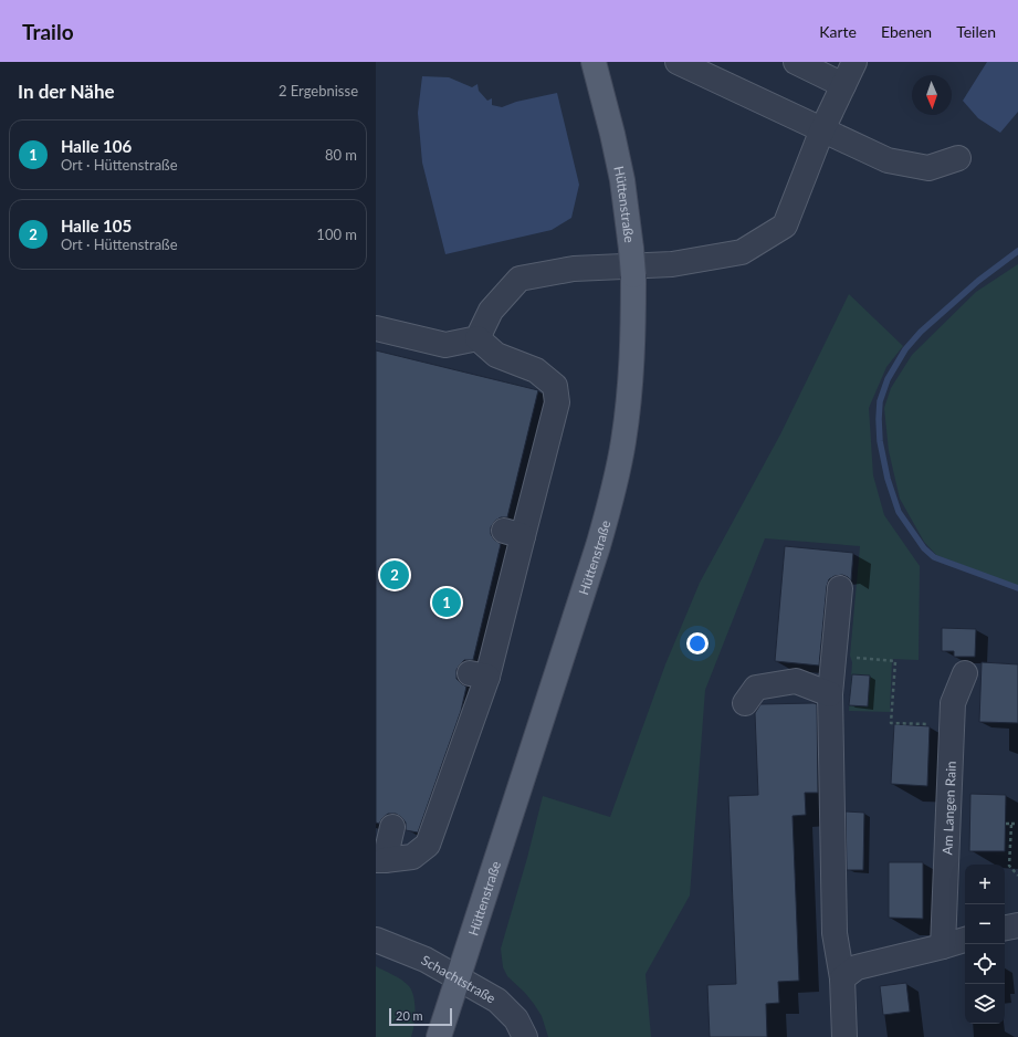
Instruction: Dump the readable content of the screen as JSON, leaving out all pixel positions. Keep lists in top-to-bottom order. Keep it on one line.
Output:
{"streets":{"main road":["Hüttenstraße"],"street":["Am Langen Rain","Schachtstraße"]},"crossings":[["Hüttenstraße","Schachtstraße"]],"scale_bar":"20 m","north":"bottom","page":{"header":"Trailo","nav":["Karte","Ebenen","Teilen"],"heading":["In der Nähe","2 Ergebnisse"],"list":[{"mark":"1","name":"Halle 106","note":"Ort · Hüttenstraße","value":"80 m"},{"mark":"2","name":"Halle 105","note":"Ort · Hüttenstraße","value":"100 m"}],"pins":["2","1"],"map_buttons":["+","−"],"scale":"20 m"}}
